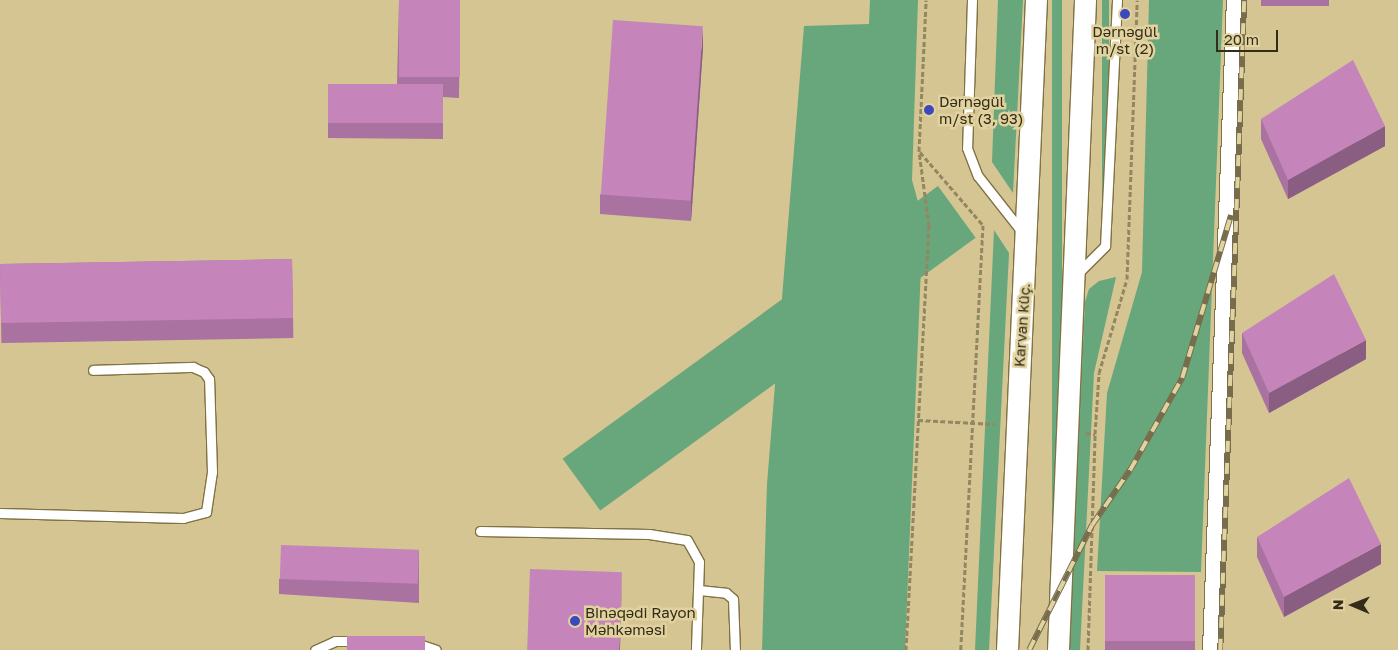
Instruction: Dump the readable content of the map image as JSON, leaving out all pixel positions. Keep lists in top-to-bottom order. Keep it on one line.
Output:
{"streets":{"street":["Karvan küç."]},"places":["Dərnəgül m/st (2)","Dərnəgül m/st (3, 93)","Binəqədi Rayon Məhkəməsi"],"scale_bar":"20 m","north":"left"}
